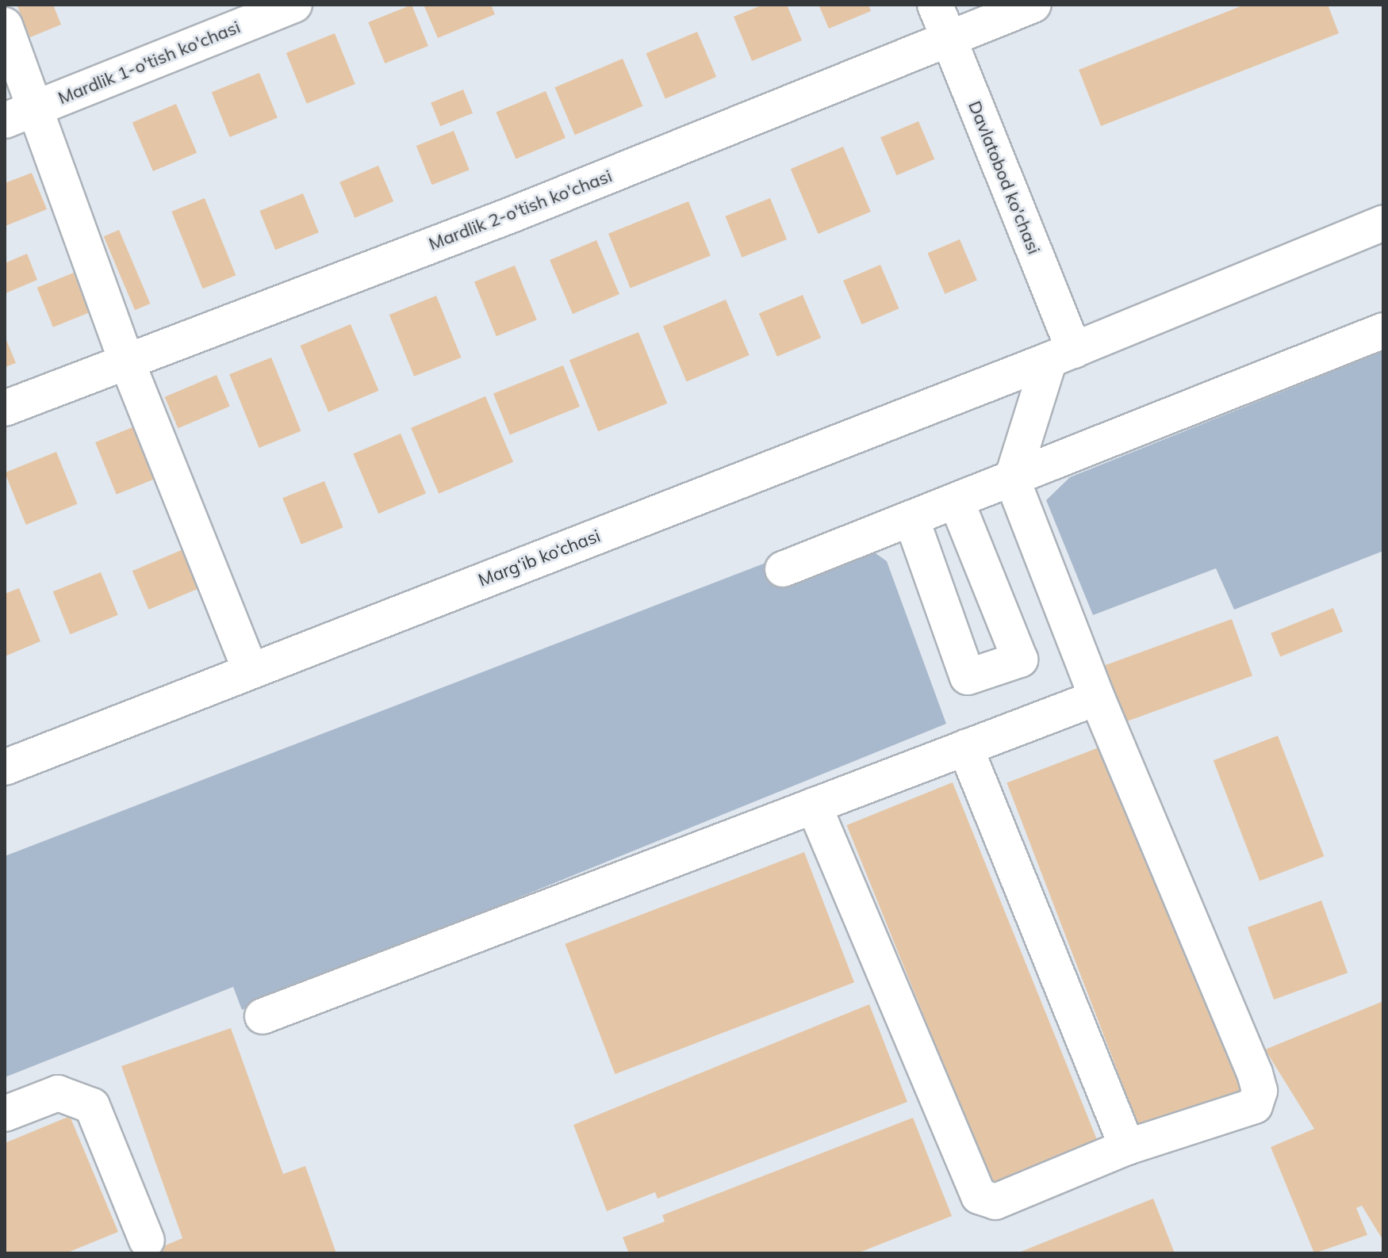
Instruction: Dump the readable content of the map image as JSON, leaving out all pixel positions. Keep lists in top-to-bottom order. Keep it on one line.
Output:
{"streets":{"street":["Mardlik 1-o'tish ko'chasi","Davlatobod ko'chasi","Mardlik 2-o'tish ko'chasi","Marg‘ib ko‘chasi"]},"crossings":[["Davlatobod ko'chasi","Mardlik 2-o'tish ko'chasi"],["Davlatobod ko'chasi","Marg‘ib ko‘chasi"]]}
